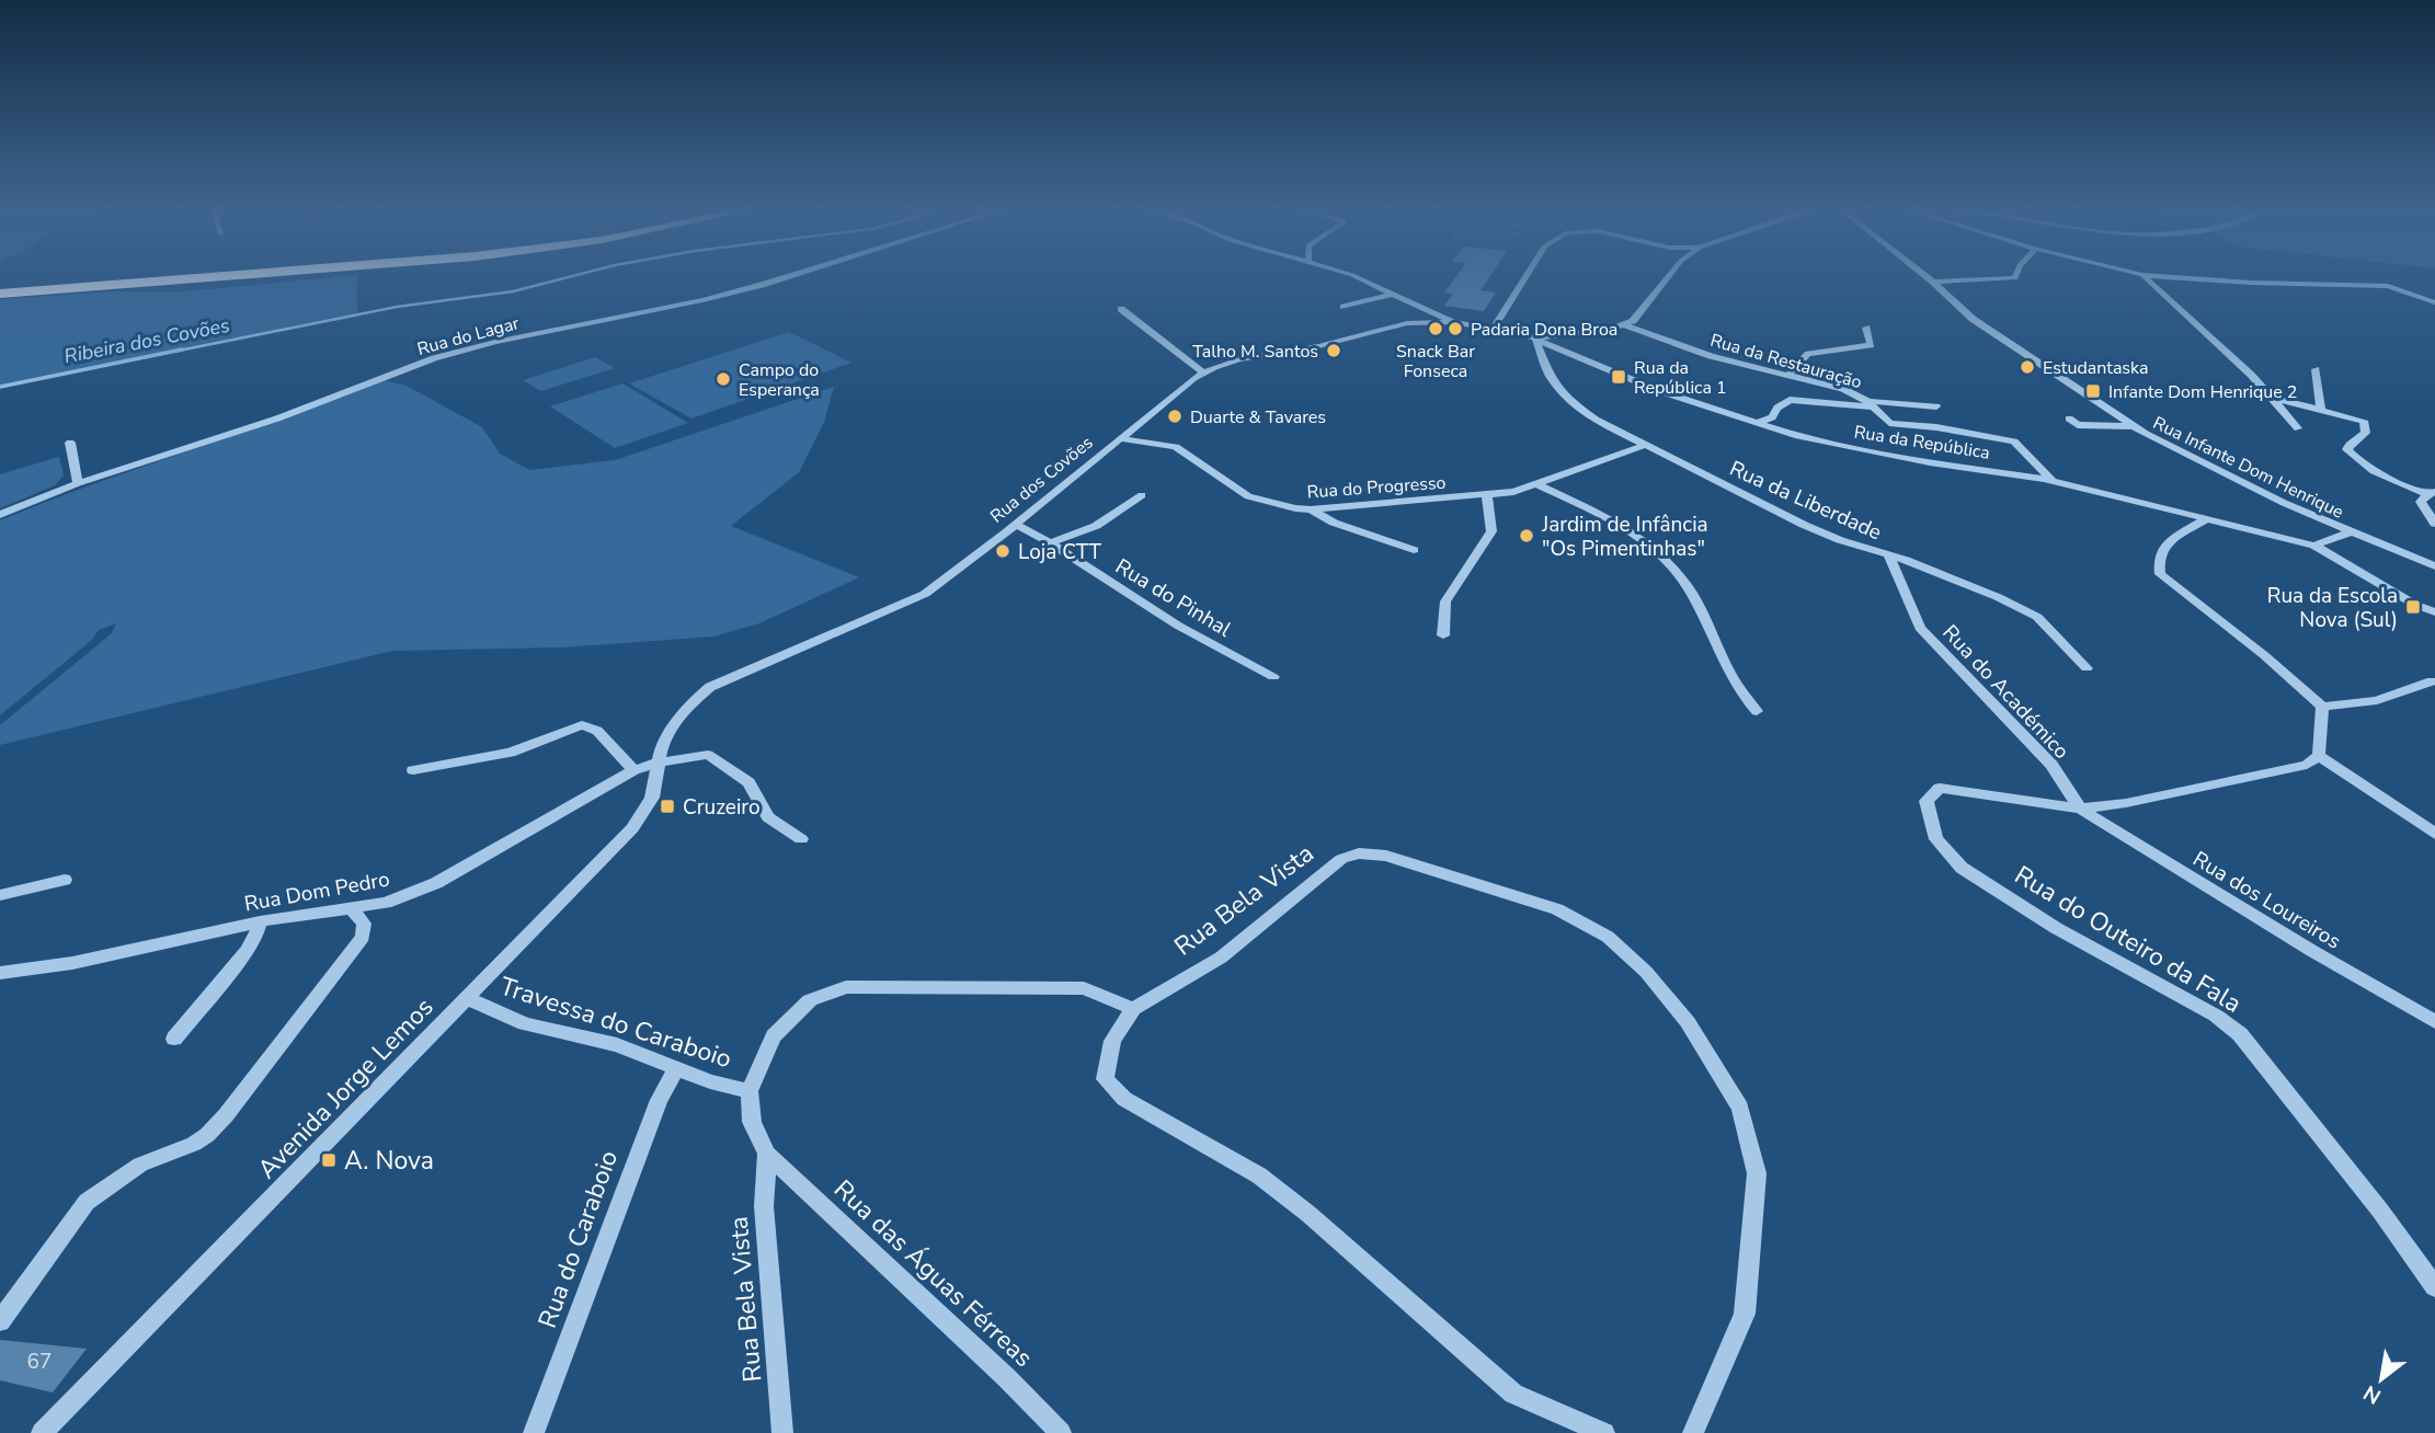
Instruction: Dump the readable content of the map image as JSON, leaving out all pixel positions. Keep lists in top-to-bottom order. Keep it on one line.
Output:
{"streets":{"street":["Rua do Lagar","Rua da Restauração","Rua da República","Rua Infante Dom Henrique","Rua dos Covões","Rua do Progresso","Rua da Liberdade","Rua do Pinhal","Rua do Académico","Rua Dom Pedro","Rua Bela Vista","Rua dos Loureiros","Rua do Outeiro da Fala","Travessa do Caraboio","Avenida Jorge Lemos","Rua do Caraboio","Rua das Águas Férreas"]},"crossings":[["Rua da Restauração","Rua da República"],["Rua da República","Rua da Liberdade"],["Rua dos Covões","Rua do Progresso"],["Rua dos Covões","Rua do Pinhal"],["Rua dos Covões","Rua Dom Pedro"],["Rua dos Covões","Avenida Jorge Lemos"],["Rua do Progresso","Rua da Liberdade"],["Rua da Liberdade","Rua do Académico"],["Rua do Académico","Rua dos Loureiros"],["Rua do Académico","Rua do Outeiro da Fala"],["Rua Dom Pedro","Avenida Jorge Lemos"],["Rua Bela Vista","Travessa do Caraboio"],["Rua Bela Vista","Rua das Águas Férreas"],["Rua dos Loureiros","Rua do Outeiro da Fala"],["Travessa do Caraboio","Avenida Jorge Lemos"],["Travessa do Caraboio","Rua do Caraboio"]],"water":["Ribeira dos Covões"],"places":{"other":["Snack Bar Fonseca","Padaria Dona Broa","Talho M. Santos","Estudantaska","Campo do Esperança","Duarte & Tavares","Jardim de Infância \"Os Pimentinhas\"","Loja CTT"],"transit":["Rua da República 1","Infante Dom Henrique 2","Rua da Escola Nova (Sul)","Cruzeiro","A. Nova"]},"house_numbers":["67"],"north":"bottom left"}
